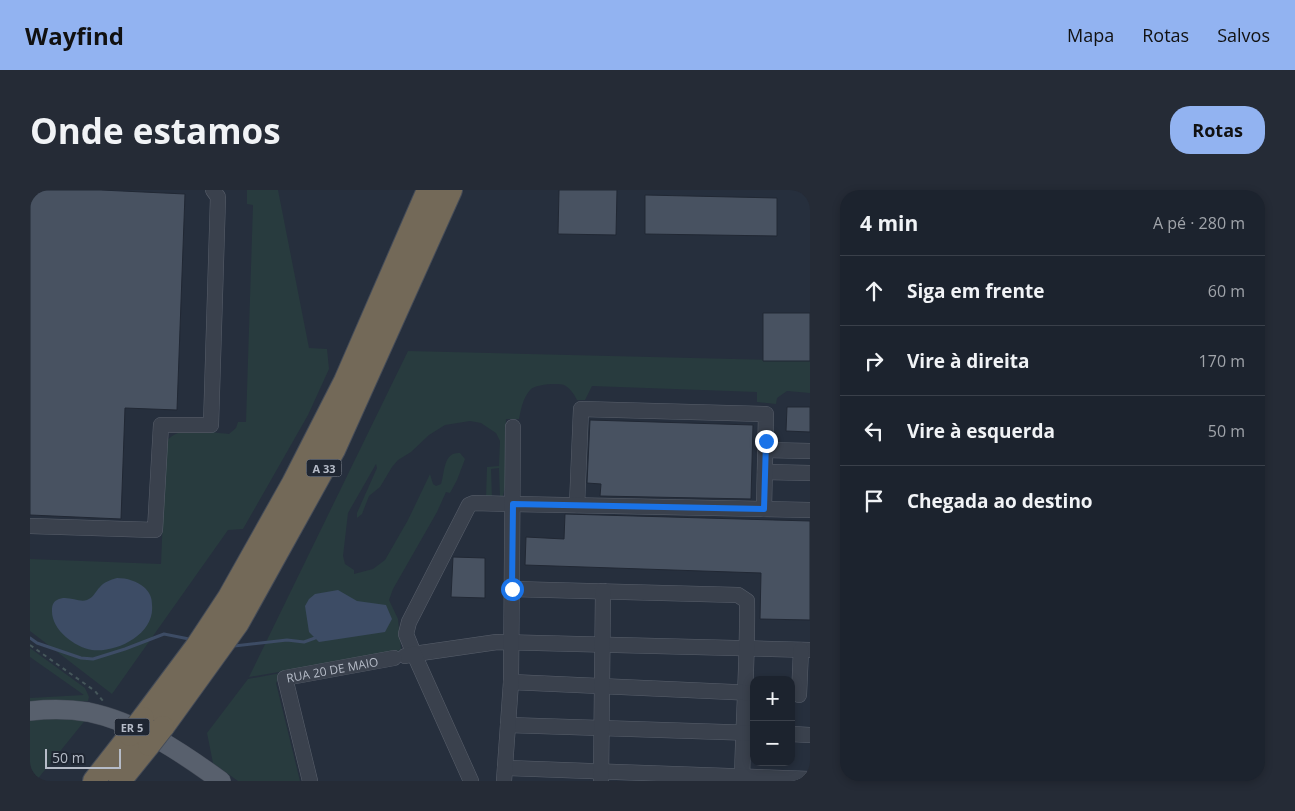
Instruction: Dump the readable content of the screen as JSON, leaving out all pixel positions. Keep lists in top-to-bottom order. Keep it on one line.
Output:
{"streets":{"highway":["A 33"],"main road":["ER 5"],"street":["RUA 20 DE MAIO"]},"scale_bar":"50 m","page":{"header":"Wayfind","nav":["Mapa","Rotas","Salvos"],"buttons":"Rotas","title":"Onde estamos","heading":["4 min","A pé · 280 m"],"list":[["Siga em frente","60 m"],["Vire à direita","170 m"],["Vire à esquerda","50 m"],"Chegada ao destino"],"map_buttons":["+","−"],"scale":"50 m"}}
